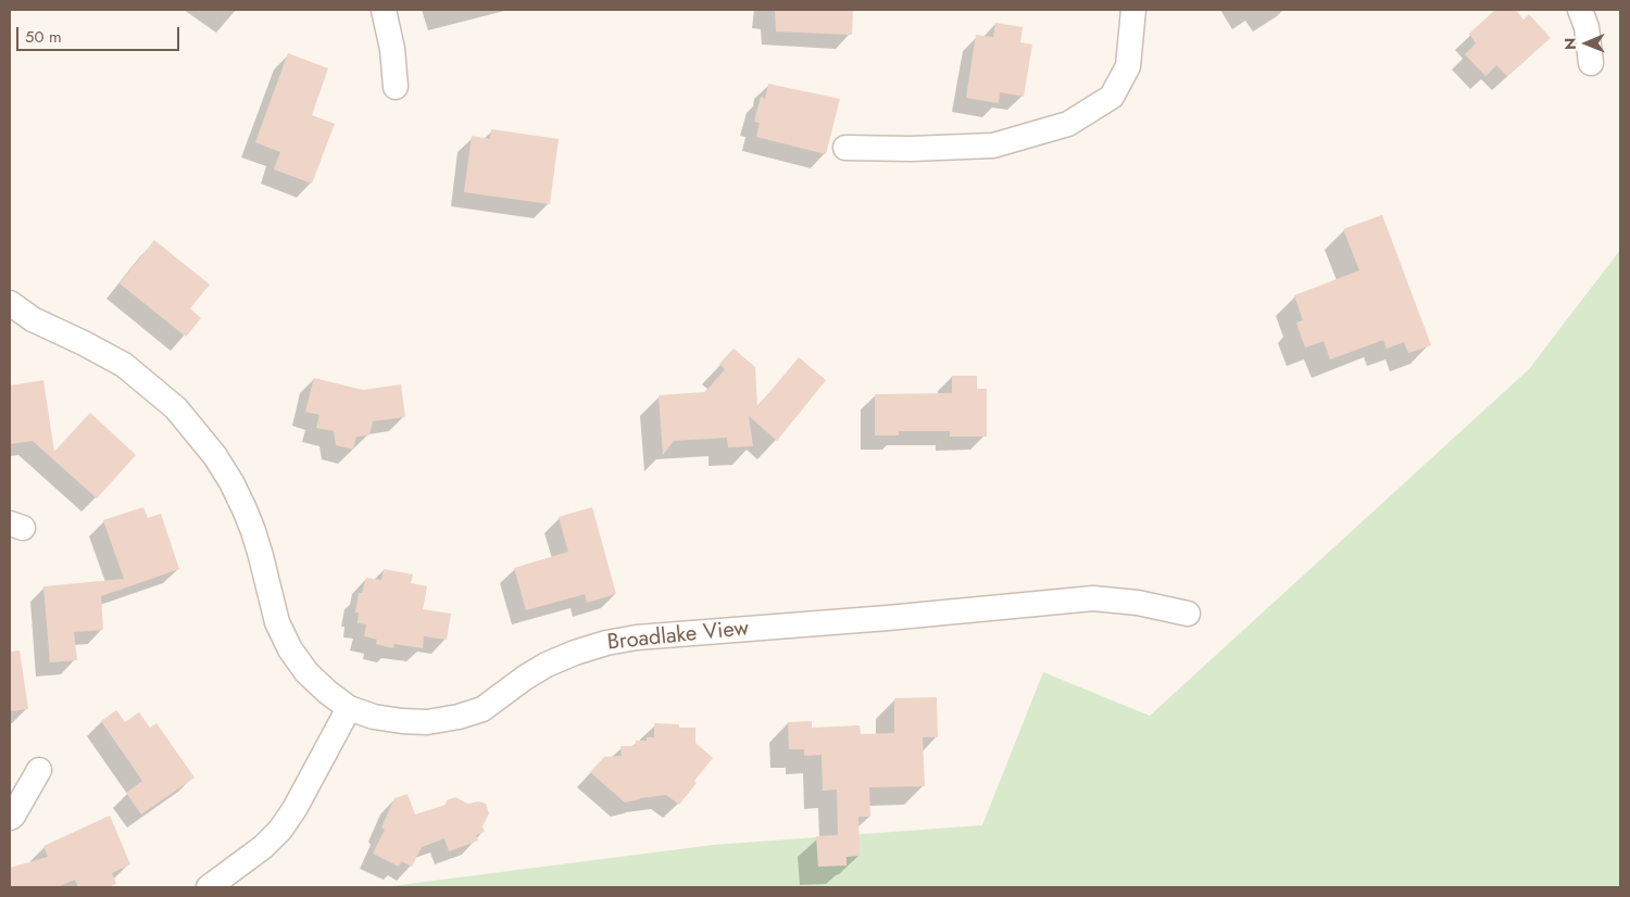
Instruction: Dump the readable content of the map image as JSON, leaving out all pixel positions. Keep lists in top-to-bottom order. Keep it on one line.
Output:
{"streets":{"street":["Broadlake View"]},"scale_bar":"50 m","north":"left"}
